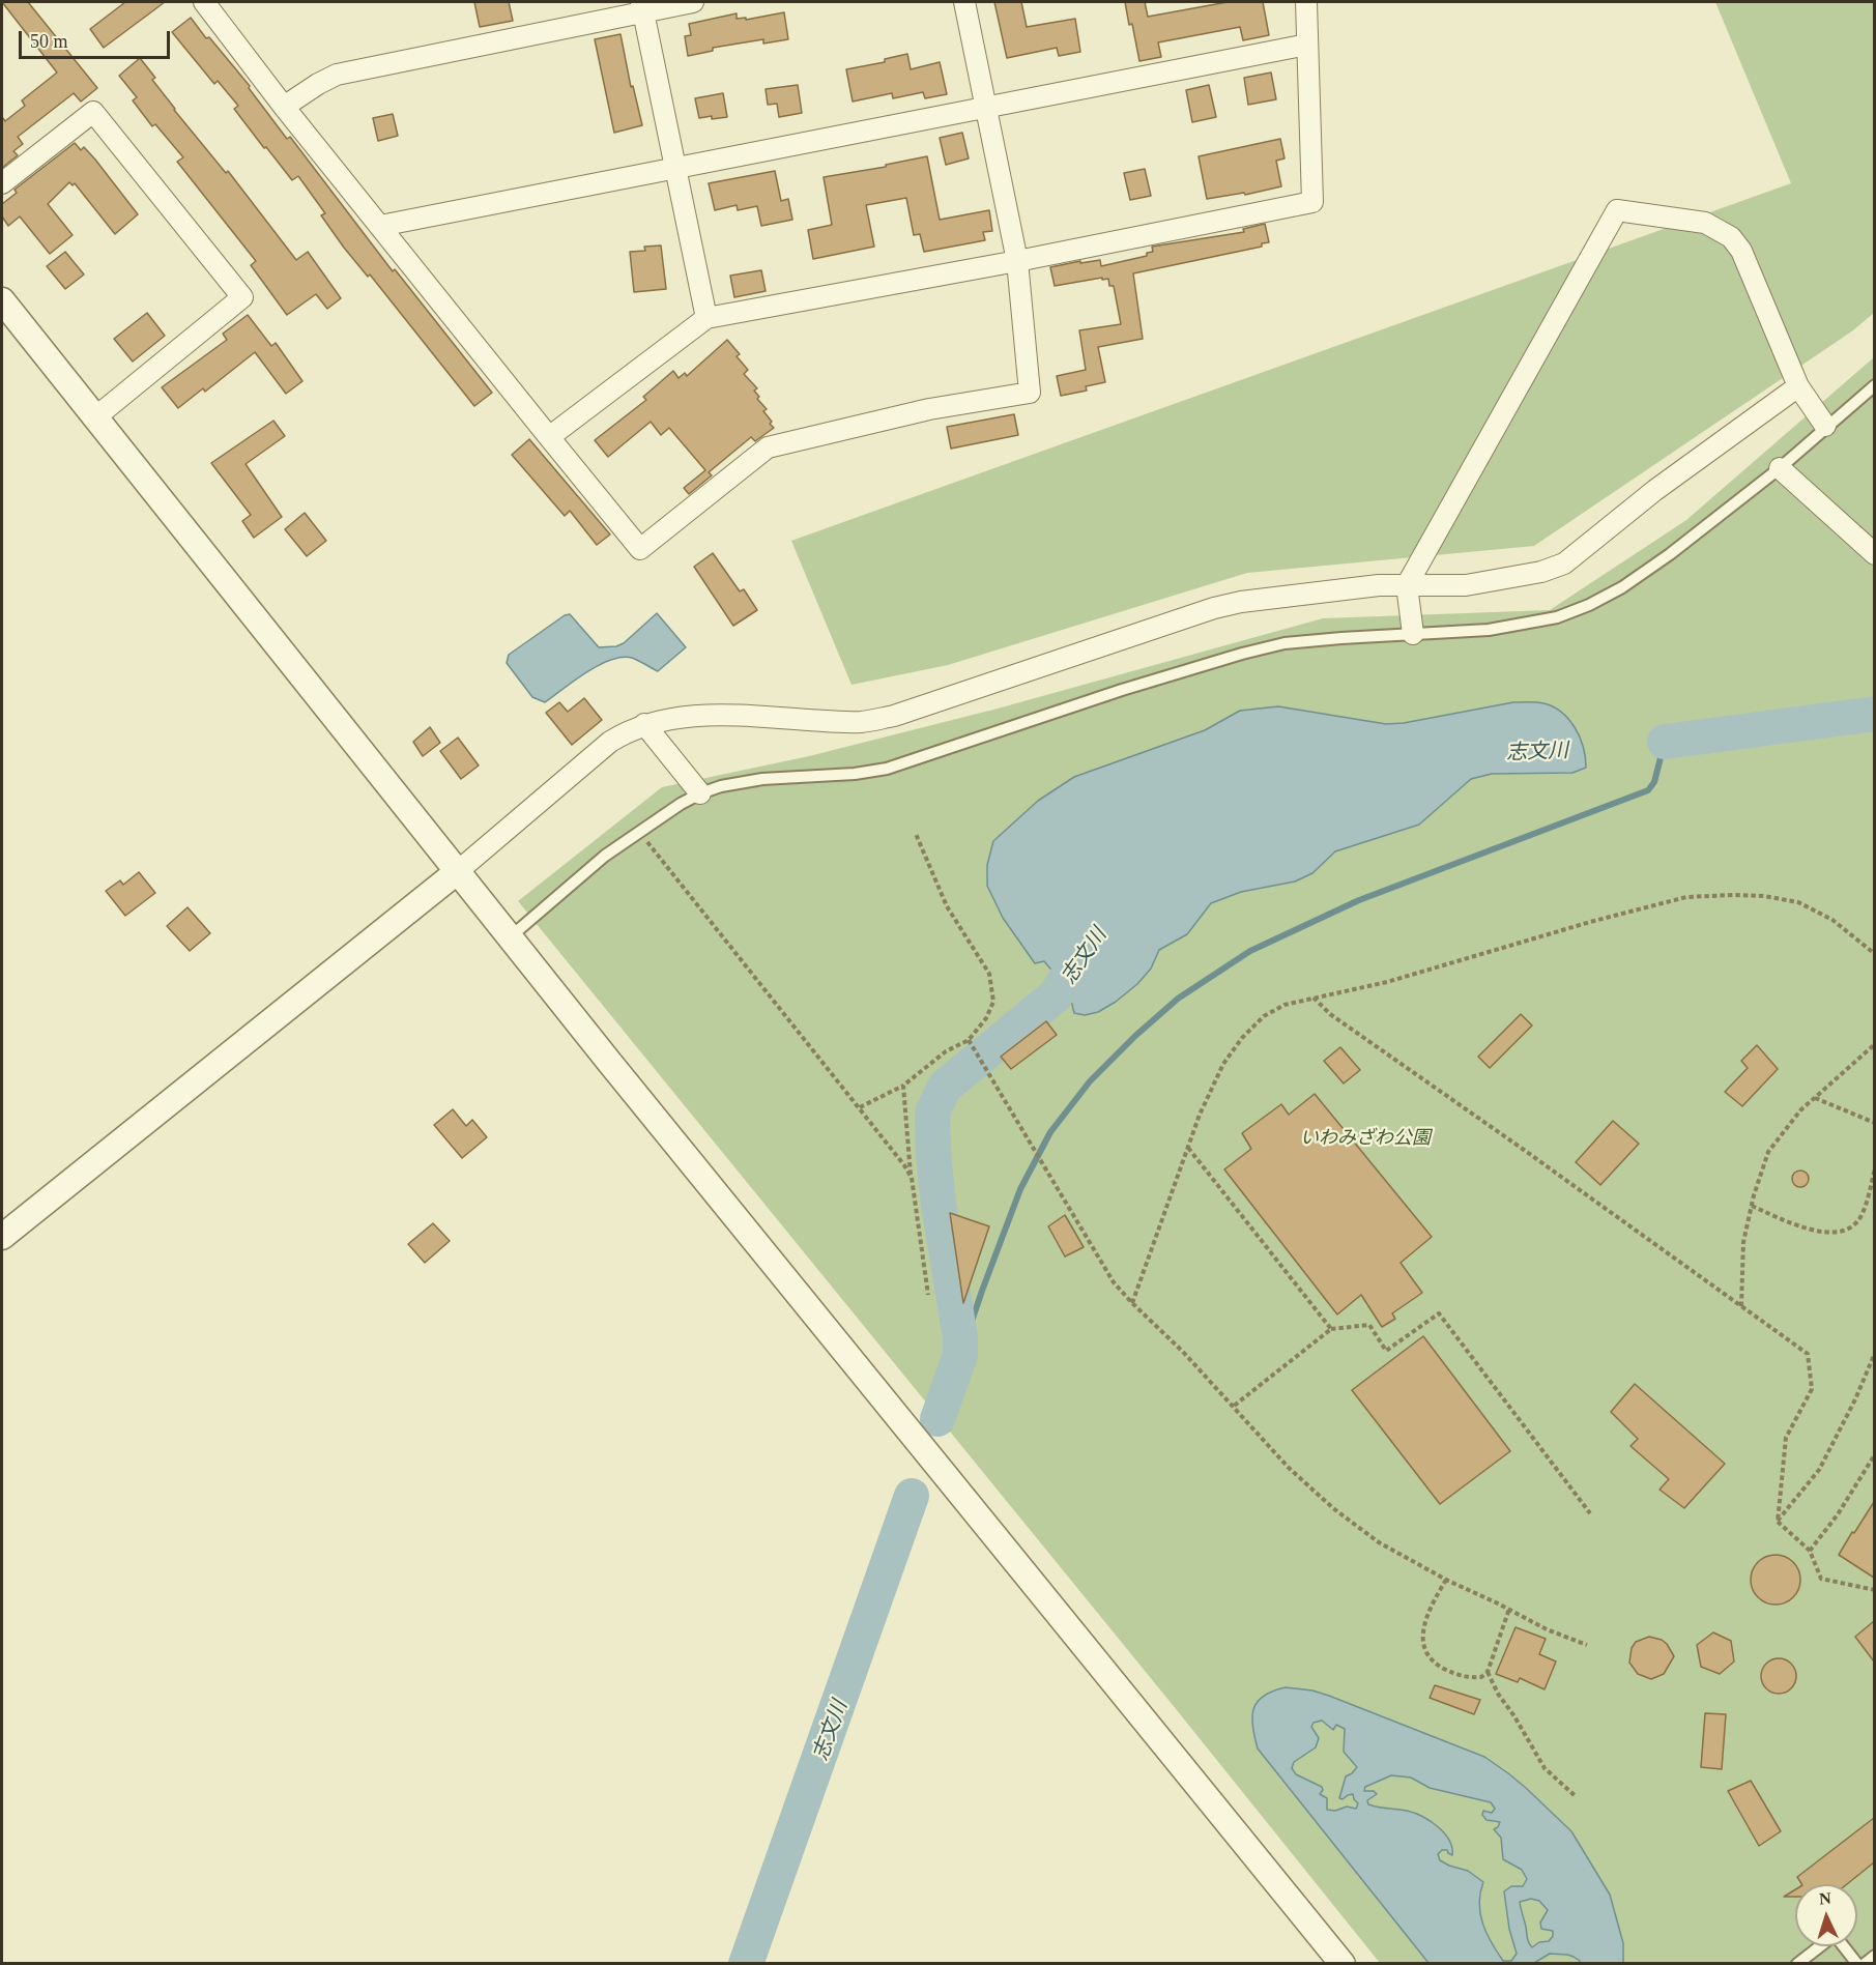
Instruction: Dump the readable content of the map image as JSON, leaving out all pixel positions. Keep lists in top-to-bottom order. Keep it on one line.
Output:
{"water":["志文川"],"parks":["いわみざわ公園"],"scale_bar":"50 m","north":"top"}
